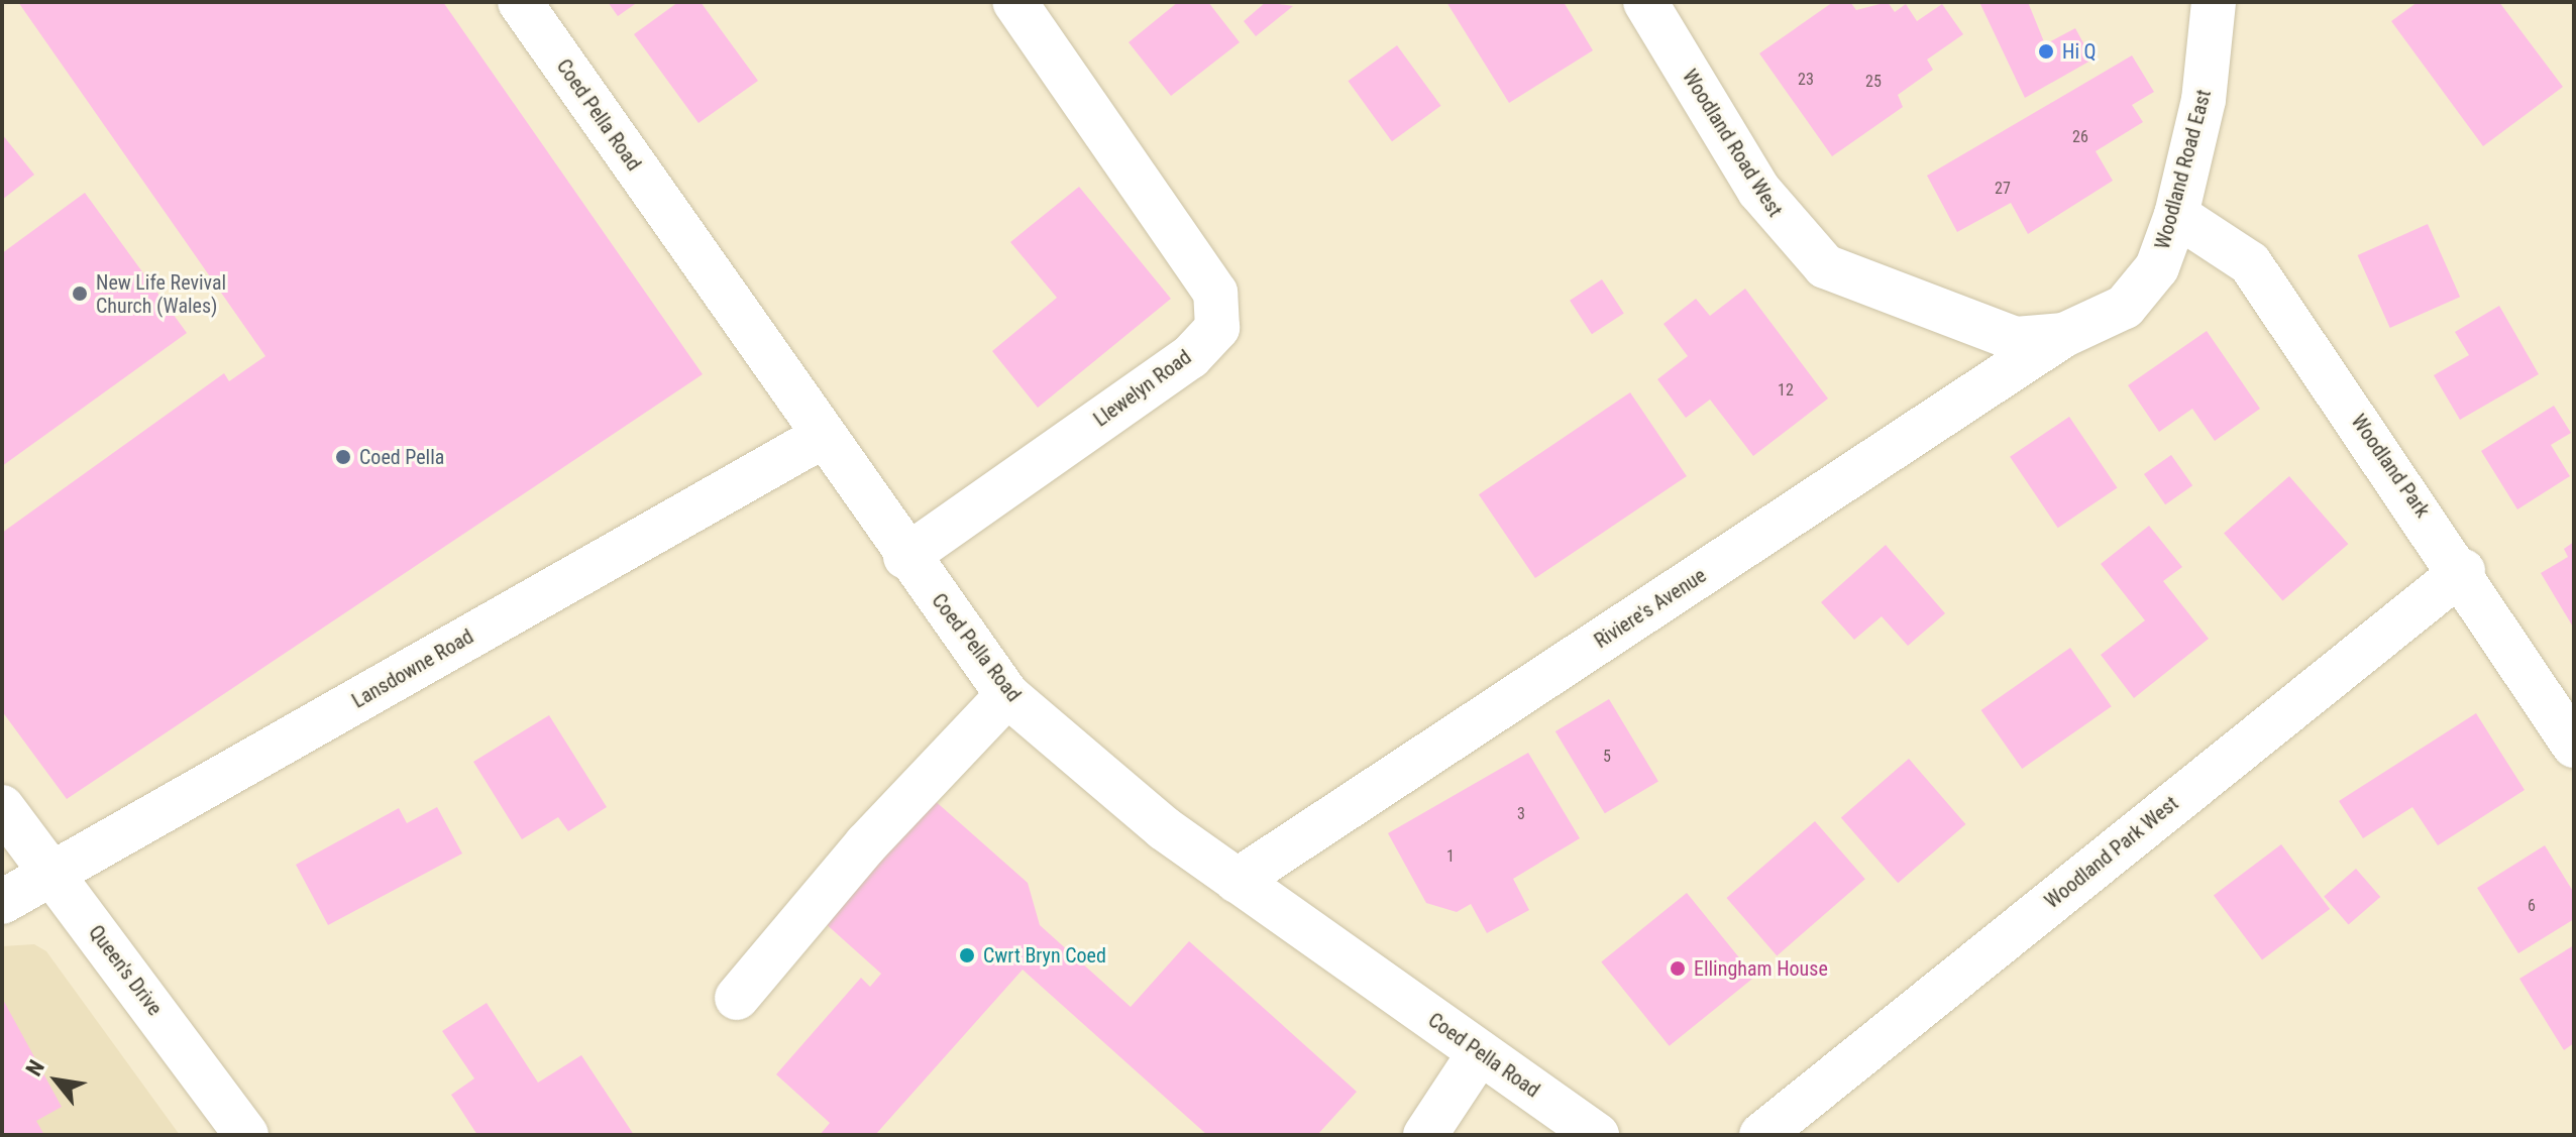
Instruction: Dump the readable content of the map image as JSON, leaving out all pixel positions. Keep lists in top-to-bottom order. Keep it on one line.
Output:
{"streets":{"street":["Coed Pella Road","Woodland Road West","Woodland Road East","Llewelyn Road","Woodland Park","Riviere's Avenue","Lansdowne Road","Woodland Park West","Queen's Drive"]},"crossings":[["Coed Pella Road","Llewelyn Road"],["Coed Pella Road","Riviere's Avenue"],["Coed Pella Road","Lansdowne Road"],["Woodland Road West","Woodland Road East"],["Woodland Road West","Riviere's Avenue"],["Woodland Road East","Woodland Park"],["Woodland Road East","Riviere's Avenue"],["Woodland Park","Woodland Park West"],["Lansdowne Road","Queen's Drive"]],"places":["Hi Q","New Life Revival Church (Wales)","Coed Pella","Cwrt Bryn Coed","Ellingham House"],"house_numbers":["23","25","26","27","12","5","3","1","6"],"north":"top left"}
